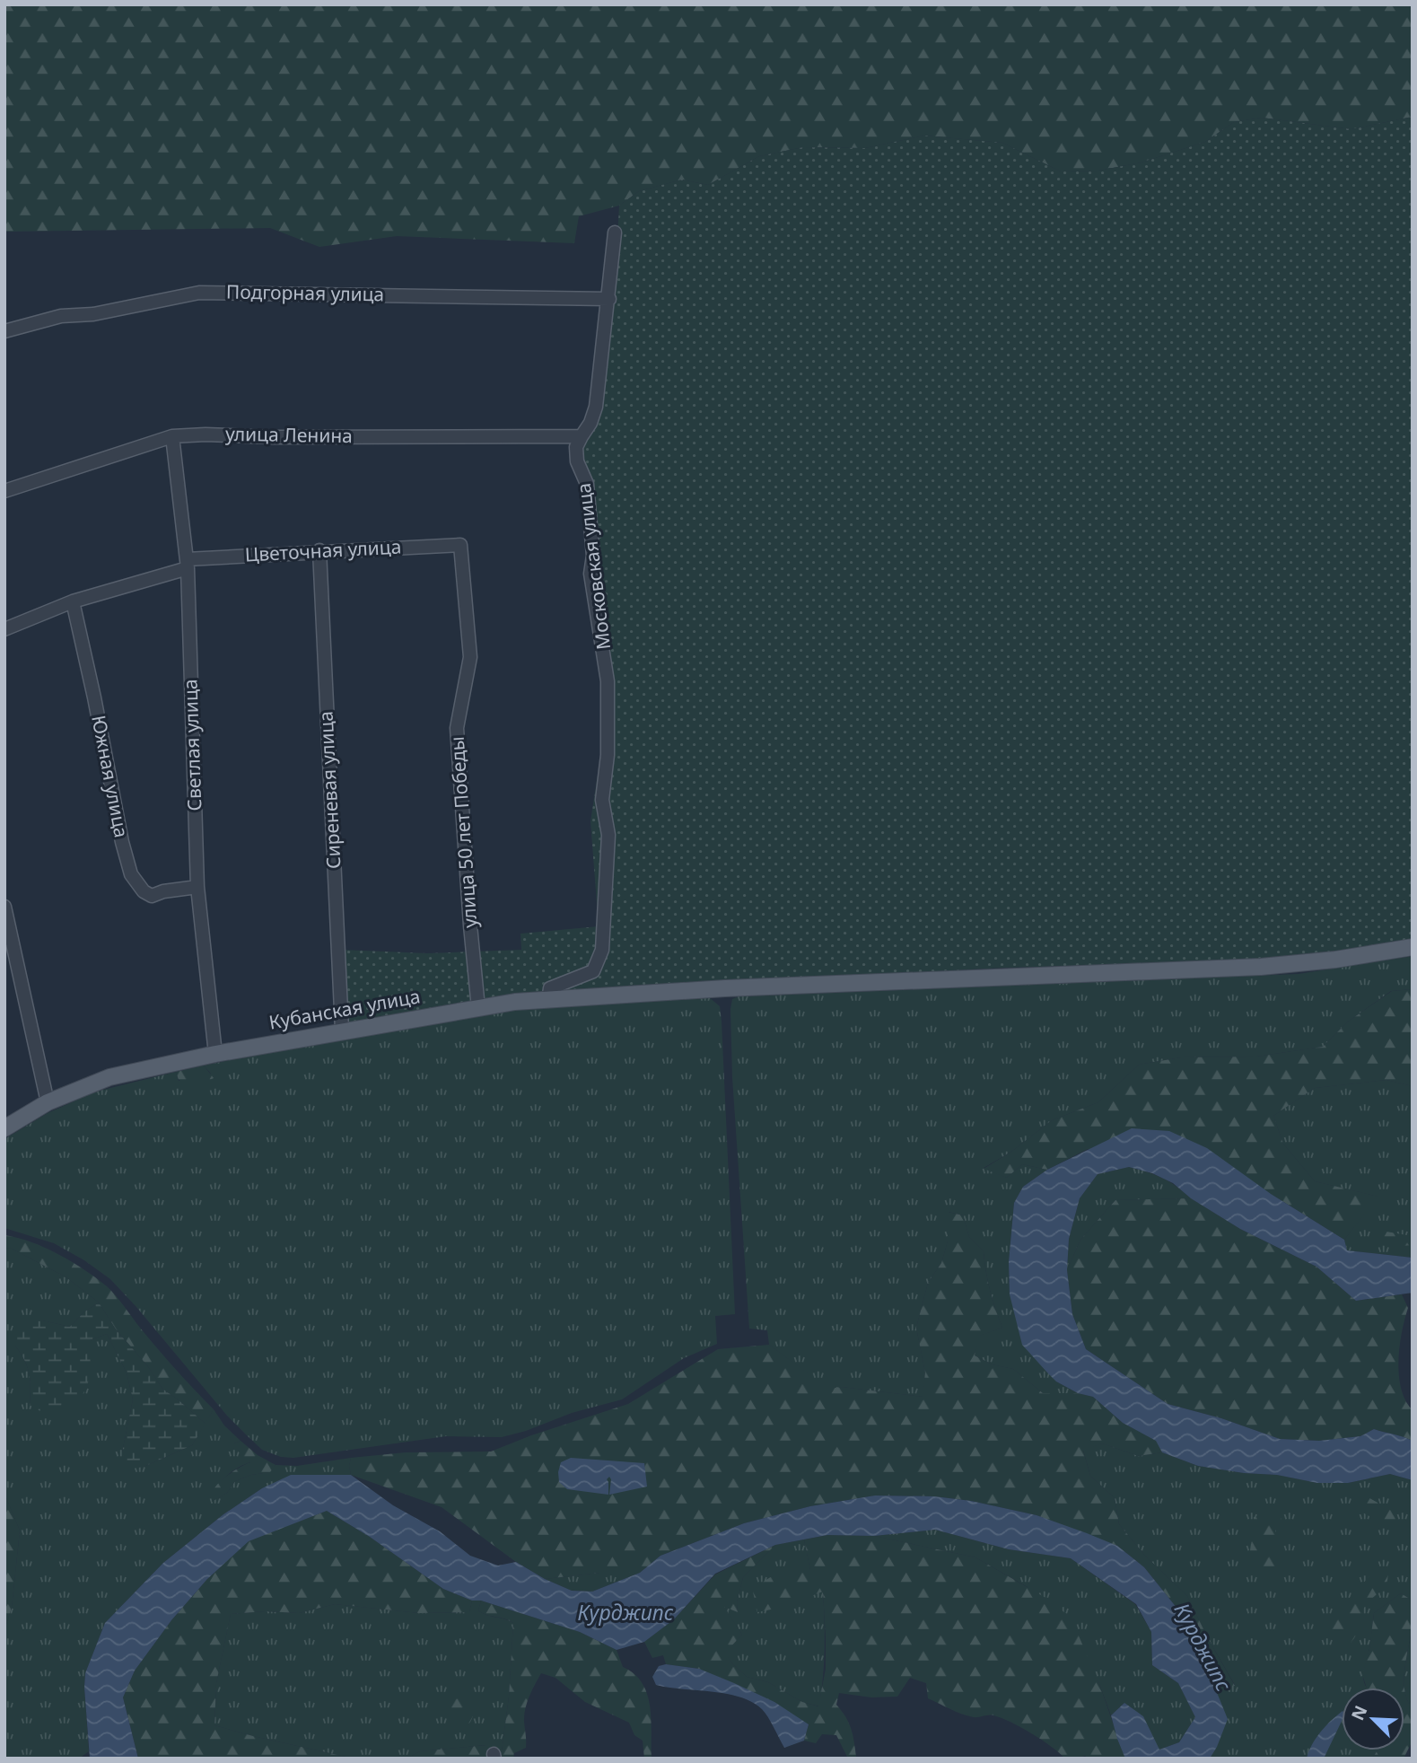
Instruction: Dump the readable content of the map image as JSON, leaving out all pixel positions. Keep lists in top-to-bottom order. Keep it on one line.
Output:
{"streets":{"main road":["Кубанская улица"],"street":["Подгорная улица","улица Ленина","Цветочная улица","Московская улица","Светлая улица","Южная улица","Сиреневая улица","улица 50 лет Победы"]},"crossings":[["улица Ленина","Московская улица"],["улица Ленина","Светлая улица"],["Цветочная улица","Светлая улица"],["Цветочная улица","Южная улица"],["Цветочная улица","Сиреневая улица"],["Цветочная улица","улица 50 лет Победы"],["Московская улица","Кубанская улица"],["Светлая улица","Южная улица"],["Светлая улица","Кубанская улица"],["Сиреневая улица","Кубанская улица"],["улица 50 лет Победы","Кубанская улица"]],"water":["Курджипс"],"north":"top left"}
